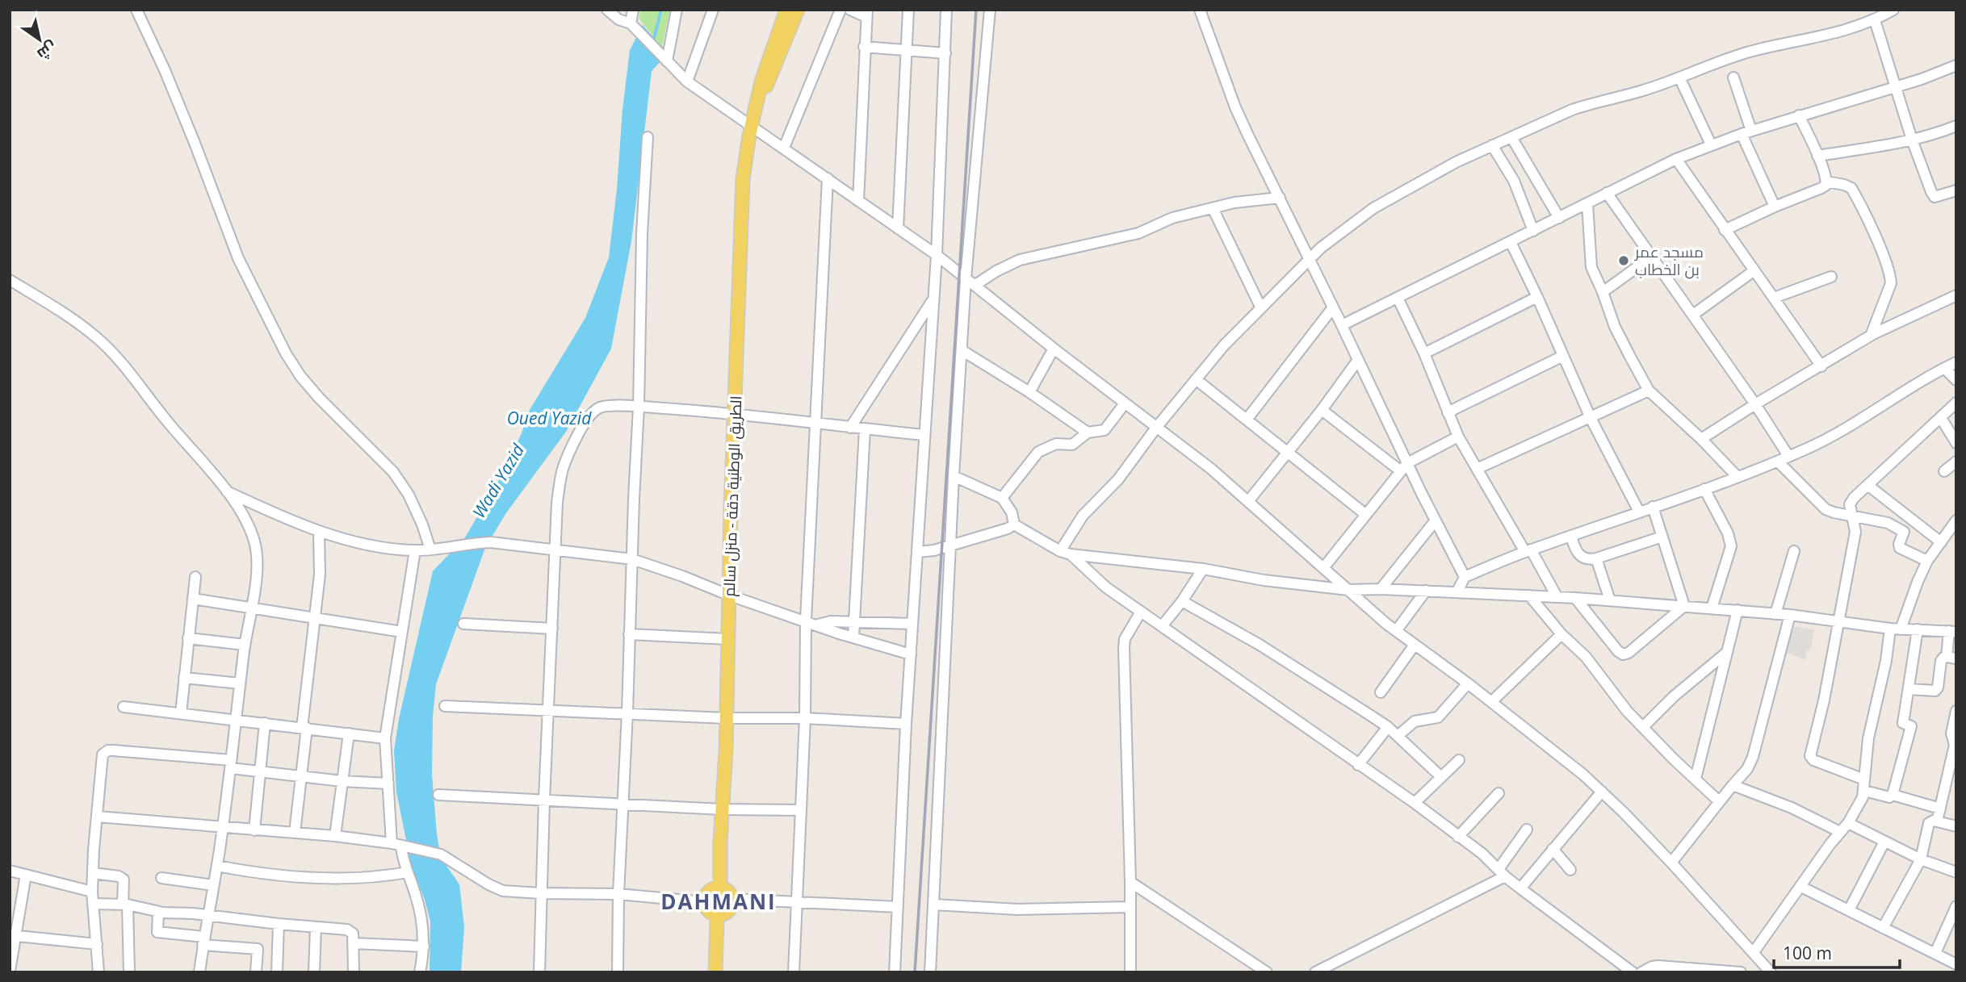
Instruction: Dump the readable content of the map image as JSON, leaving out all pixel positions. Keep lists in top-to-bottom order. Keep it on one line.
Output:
{"streets":{"main road":["الطريق الوطنية دقة - منزل سالم"]},"districts":["DAHMANI"],"water":["Oued Yazid","Wadi Yazid"],"places":["مسجد عمر بن الخطاب"],"scale_bar":"100 m","north":"bottom right"}
